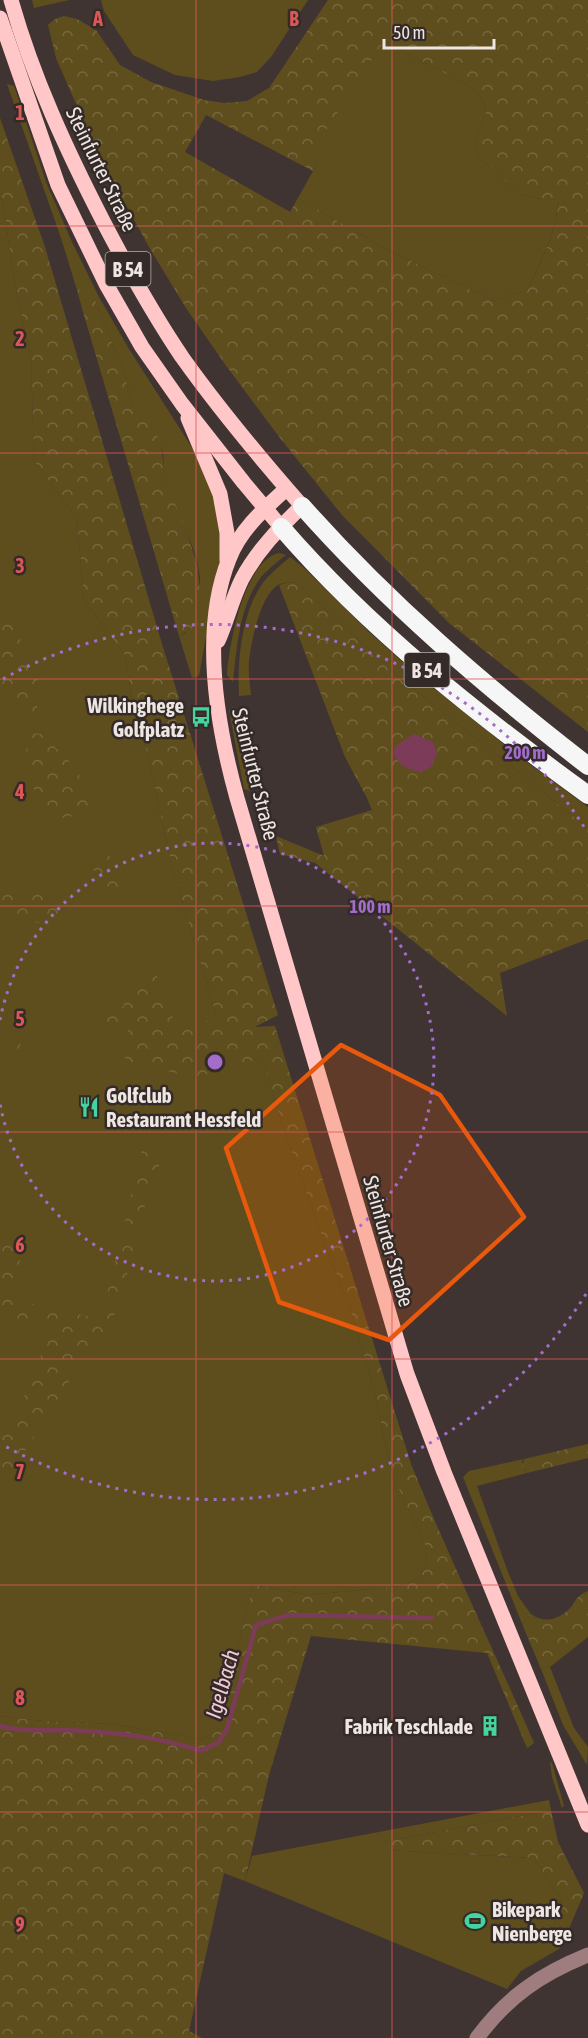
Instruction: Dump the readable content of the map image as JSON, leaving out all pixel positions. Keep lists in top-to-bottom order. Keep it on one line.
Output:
{"streets":{"highway":["B 54"],"main road":["Steinfurter Straße"]},"crossings":[["Steinfurter Straße","B 54"]],"water":["Igelbach"],"places":{"bus stop":["Wilkinghege Golfplatz"],"restaurant":["Golfclub Restaurant Hessfeld"],"building":["Fabrik Teschlade"],"sports":["Bikepark Nienberge"]},"scale_bar":"50 m","grid":{"columns":["A","B"],"rows":["1","2","3","4","5","6","7","8","9"]},"rings":["200 m","100 m"]}
